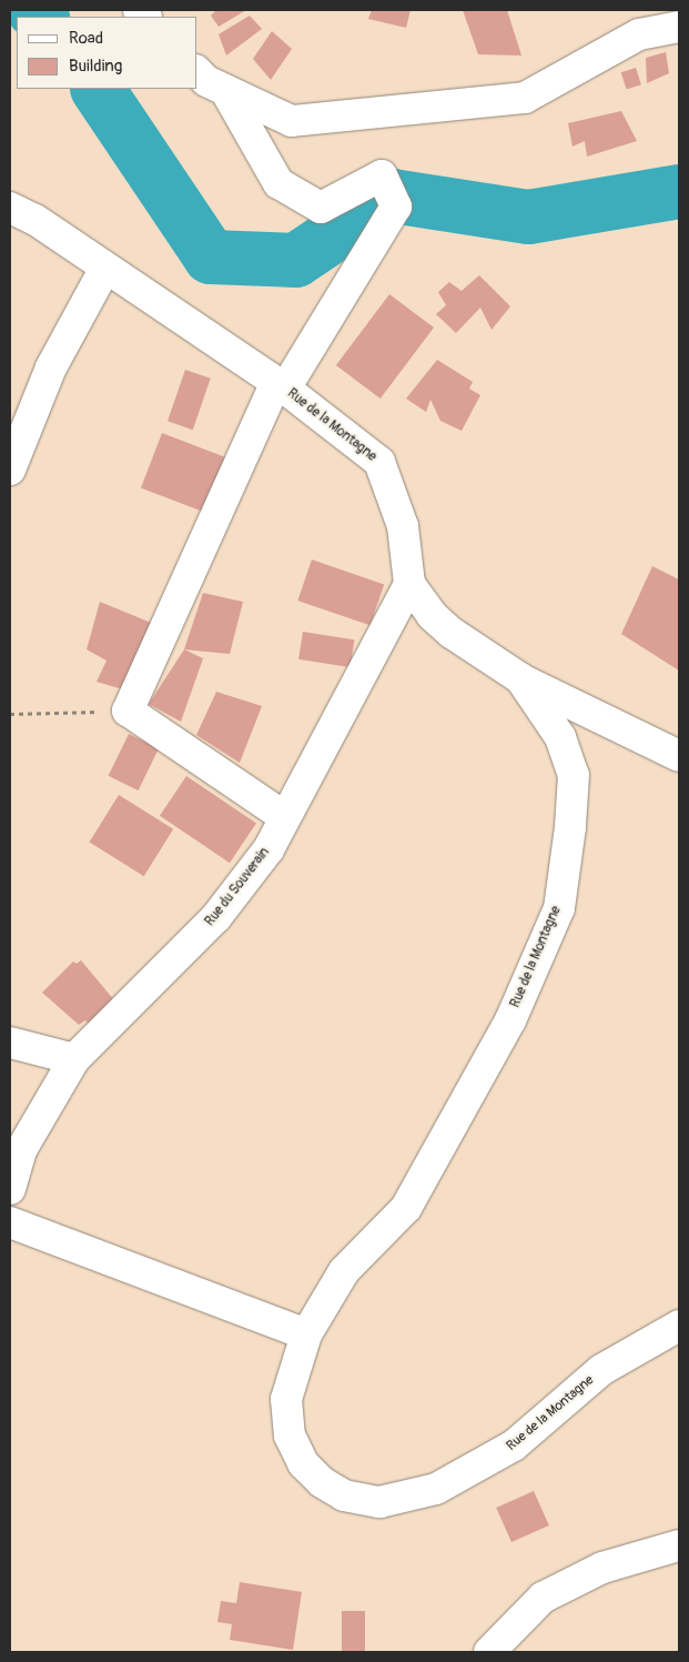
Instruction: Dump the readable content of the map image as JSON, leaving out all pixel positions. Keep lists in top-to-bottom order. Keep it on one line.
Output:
{"streets":{"street":["Rue de la Montagne","Rue du Souverain"]},"crossings":[["Rue de la Montagne","Rue du Souverain"]],"legend":["Road","Building"]}
